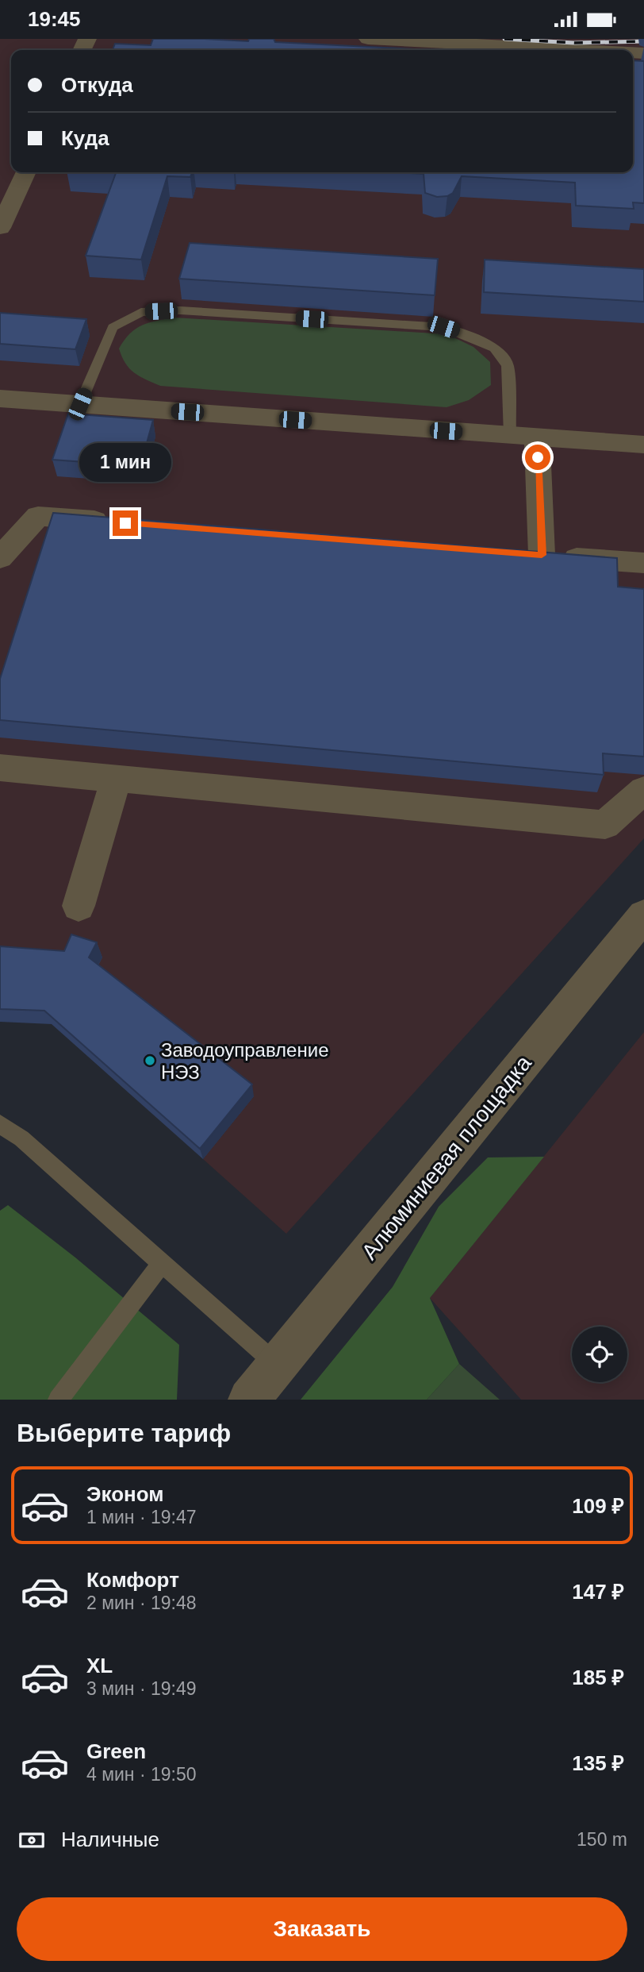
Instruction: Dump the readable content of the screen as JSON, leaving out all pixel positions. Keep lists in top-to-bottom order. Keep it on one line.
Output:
{"streets":{"street":["Алюминиевая площадка"]},"places":["Заводоуправление НЭЗ"],"page":{"status":"19:45","banner":["Откуда","Куда"],"bubble":"1 мин","heading":"Выберите тариф","list":[{"name":"Эконом","note":"1 мин · 19:47","value":"109 ₽"},{"name":"Комфорт","note":"2 мин · 19:48","value":"147 ₽"},{"name":"XL","note":"3 мин · 19:49","value":"185 ₽"},{"name":"Green","note":"4 мин · 19:50","value":"135 ₽"}],"pay":["Наличные","150 m"],"buttons":"Заказать"}}
